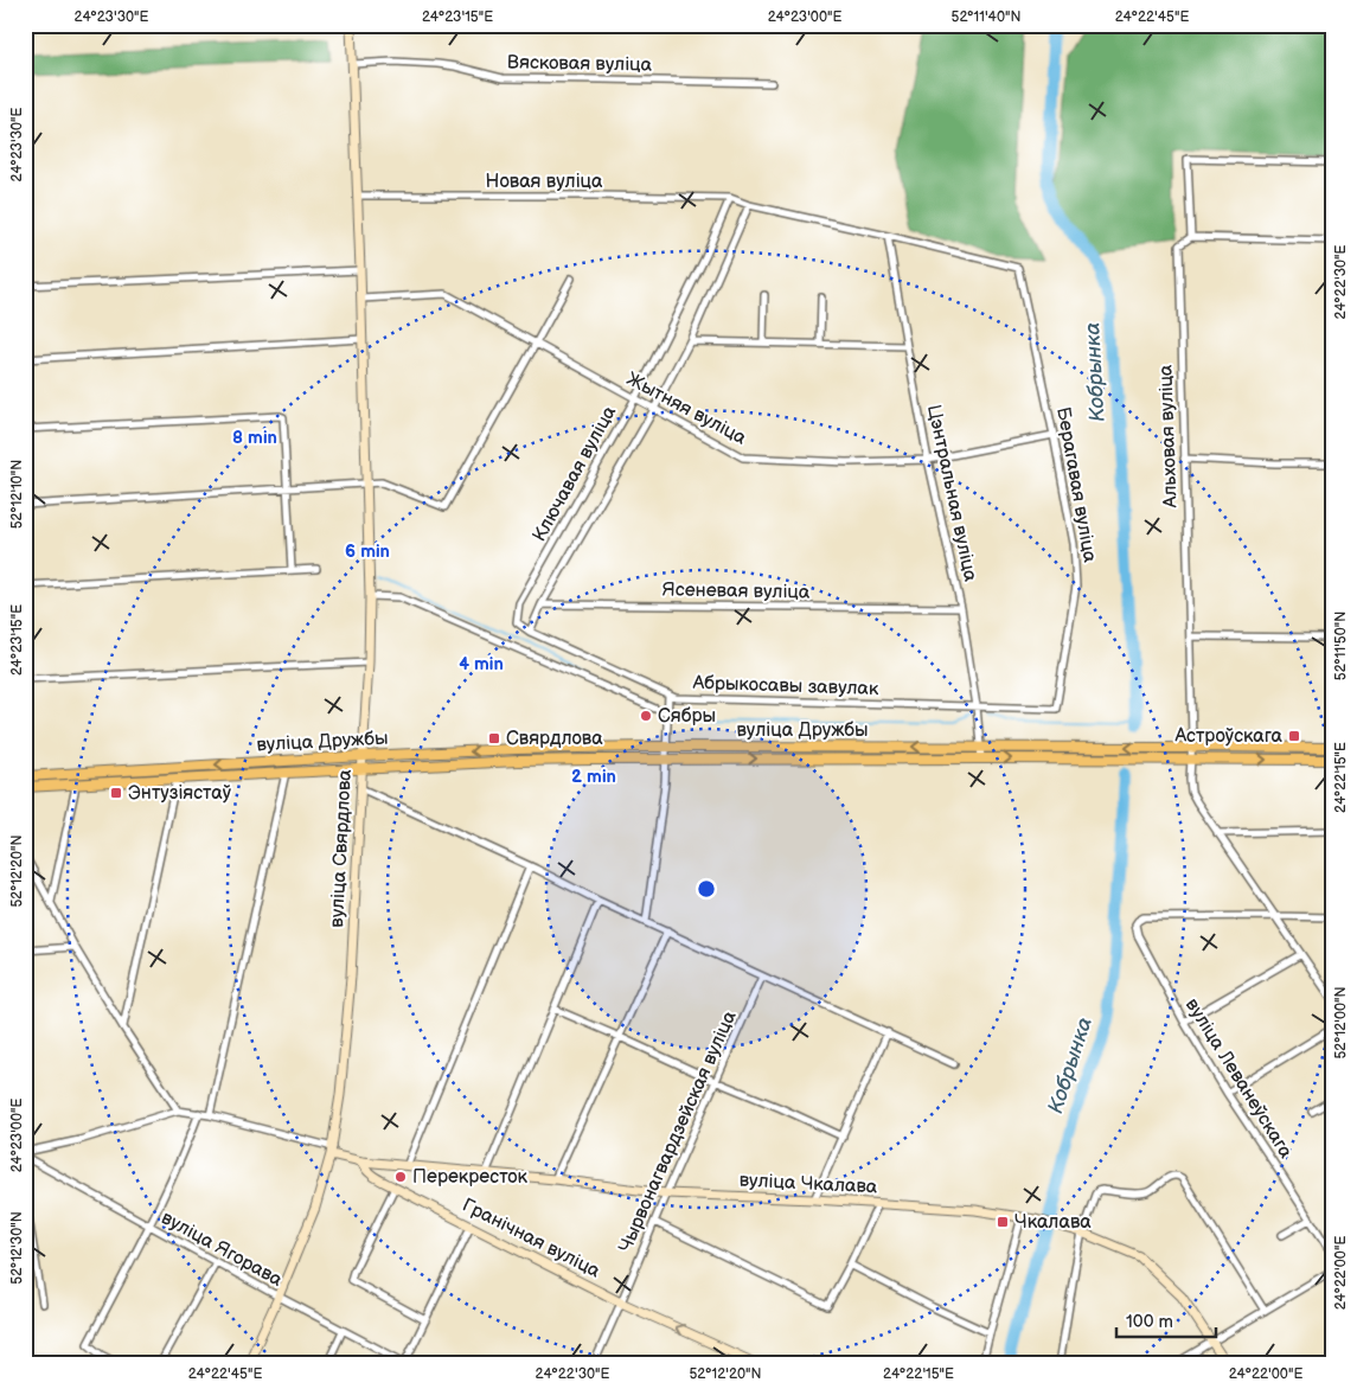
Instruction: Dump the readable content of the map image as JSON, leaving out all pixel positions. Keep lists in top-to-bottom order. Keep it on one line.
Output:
{"streets":{"main road":["вуліца Дружбы","вуліца Свярдлова","вуліца Чкалава","Гранічная вуліца"],"street":["Вясковая вуліца","Новая вуліца","Жытняя вуліца","Альховая вуліца","Ключавая вуліца","Берагавая вуліца","Цэнтральная вуліца","Ясеневая вуліца","Абрыкосавы завулак","вуліца Леванеўскага","Чырвонагвардзейская вуліца","вуліца Ягорава"]},"crossings":[["Вясковая вуліца","вуліца Свярдлова"],["Новая вуліца","Ключавая вуліца"],["Новая вуліца","Берагавая вуліца"],["Новая вуліца","Цэнтральная вуліца"],["Новая вуліца","вуліца Свярдлова"],["Жытняя вуліца","Ключавая вуліца"],["Жытняя вуліца","Берагавая вуліца"],["Жытняя вуліца","Цэнтральная вуліца"],["Жытняя вуліца","вуліца Свярдлова"],["Альховая вуліца","вуліца Дружбы"],["Альховая вуліца","вуліца Леванеўскага"],["Ключавая вуліца","Ясеневая вуліца"],["Ключавая вуліца","Абрыкосавы завулак"],["Берагавая вуліца","Абрыкосавы завулак"],["Цэнтральная вуліца","Ясеневая вуліца"],["Цэнтральная вуліца","Абрыкосавы завулак"],["Цэнтральная вуліца","вуліца Дружбы"],["вуліца Дружбы","вуліца Свярдлова"],["вуліца Свярдлова","вуліца Чкалава"],["вуліца Свярдлова","вуліца Ягорава"],["Чырвонагвардзейская вуліца","вуліца Чкалава"],["Чырвонагвардзейская вуліца","Гранічная вуліца"],["вуліца Чкалава","Гранічная вуліца"]],"water":["Кобрынка"],"places":{"other":["Сябры","Перекресток"],"transit":["Астроўскага","Свярдлова","Энтузіястаў","Чкалава"]},"scale_bar":"100 m","coordinates":["24°23'30\"E","24°23'15\"E","24°23'00\"E","52°11'40\"N","24°22'45\"E","24°22'30\"E","52°12'10\"N","52°11'50\"N","24°22'15\"E","52°12'20\"N","52°12'00\"N","52°12'30\"N","24°22'00\"E"],"rings":["8 min","6 min","4 min","2 min"]}
